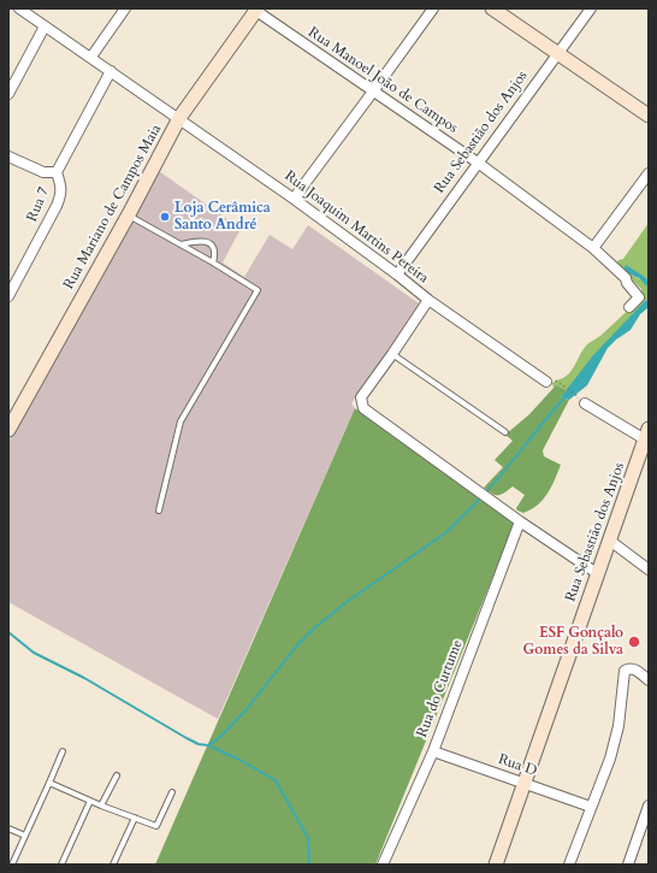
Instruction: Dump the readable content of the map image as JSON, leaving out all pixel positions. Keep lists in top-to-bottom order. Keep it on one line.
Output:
{"streets":{"street":["Rua Manoel João de Campos","Rua Sebastião dos Anjos","Rua 7","Rua Mariano de Campos Maia","Rua Joaquim Martins Pereira","Rua do Curtume","Rua D"]},"crossings":[["Rua Manoel João de Campos","Rua Sebastião dos Anjos"],["Rua Manoel João de Campos","Rua Mariano de Campos Maia"],["Rua Sebastião dos Anjos","Rua Joaquim Martins Pereira"],["Rua Sebastião dos Anjos","Rua D"],["Rua 7","Rua Joaquim Martins Pereira"],["Rua Mariano de Campos Maia","Rua Joaquim Martins Pereira"],["Rua Joaquim Martins Pereira","Rua do Curtume"],["Rua do Curtume","Rua D"]],"places":["Loja Cerâmica Santo André","ESF Gonçalo Gomes da Silva"]}
